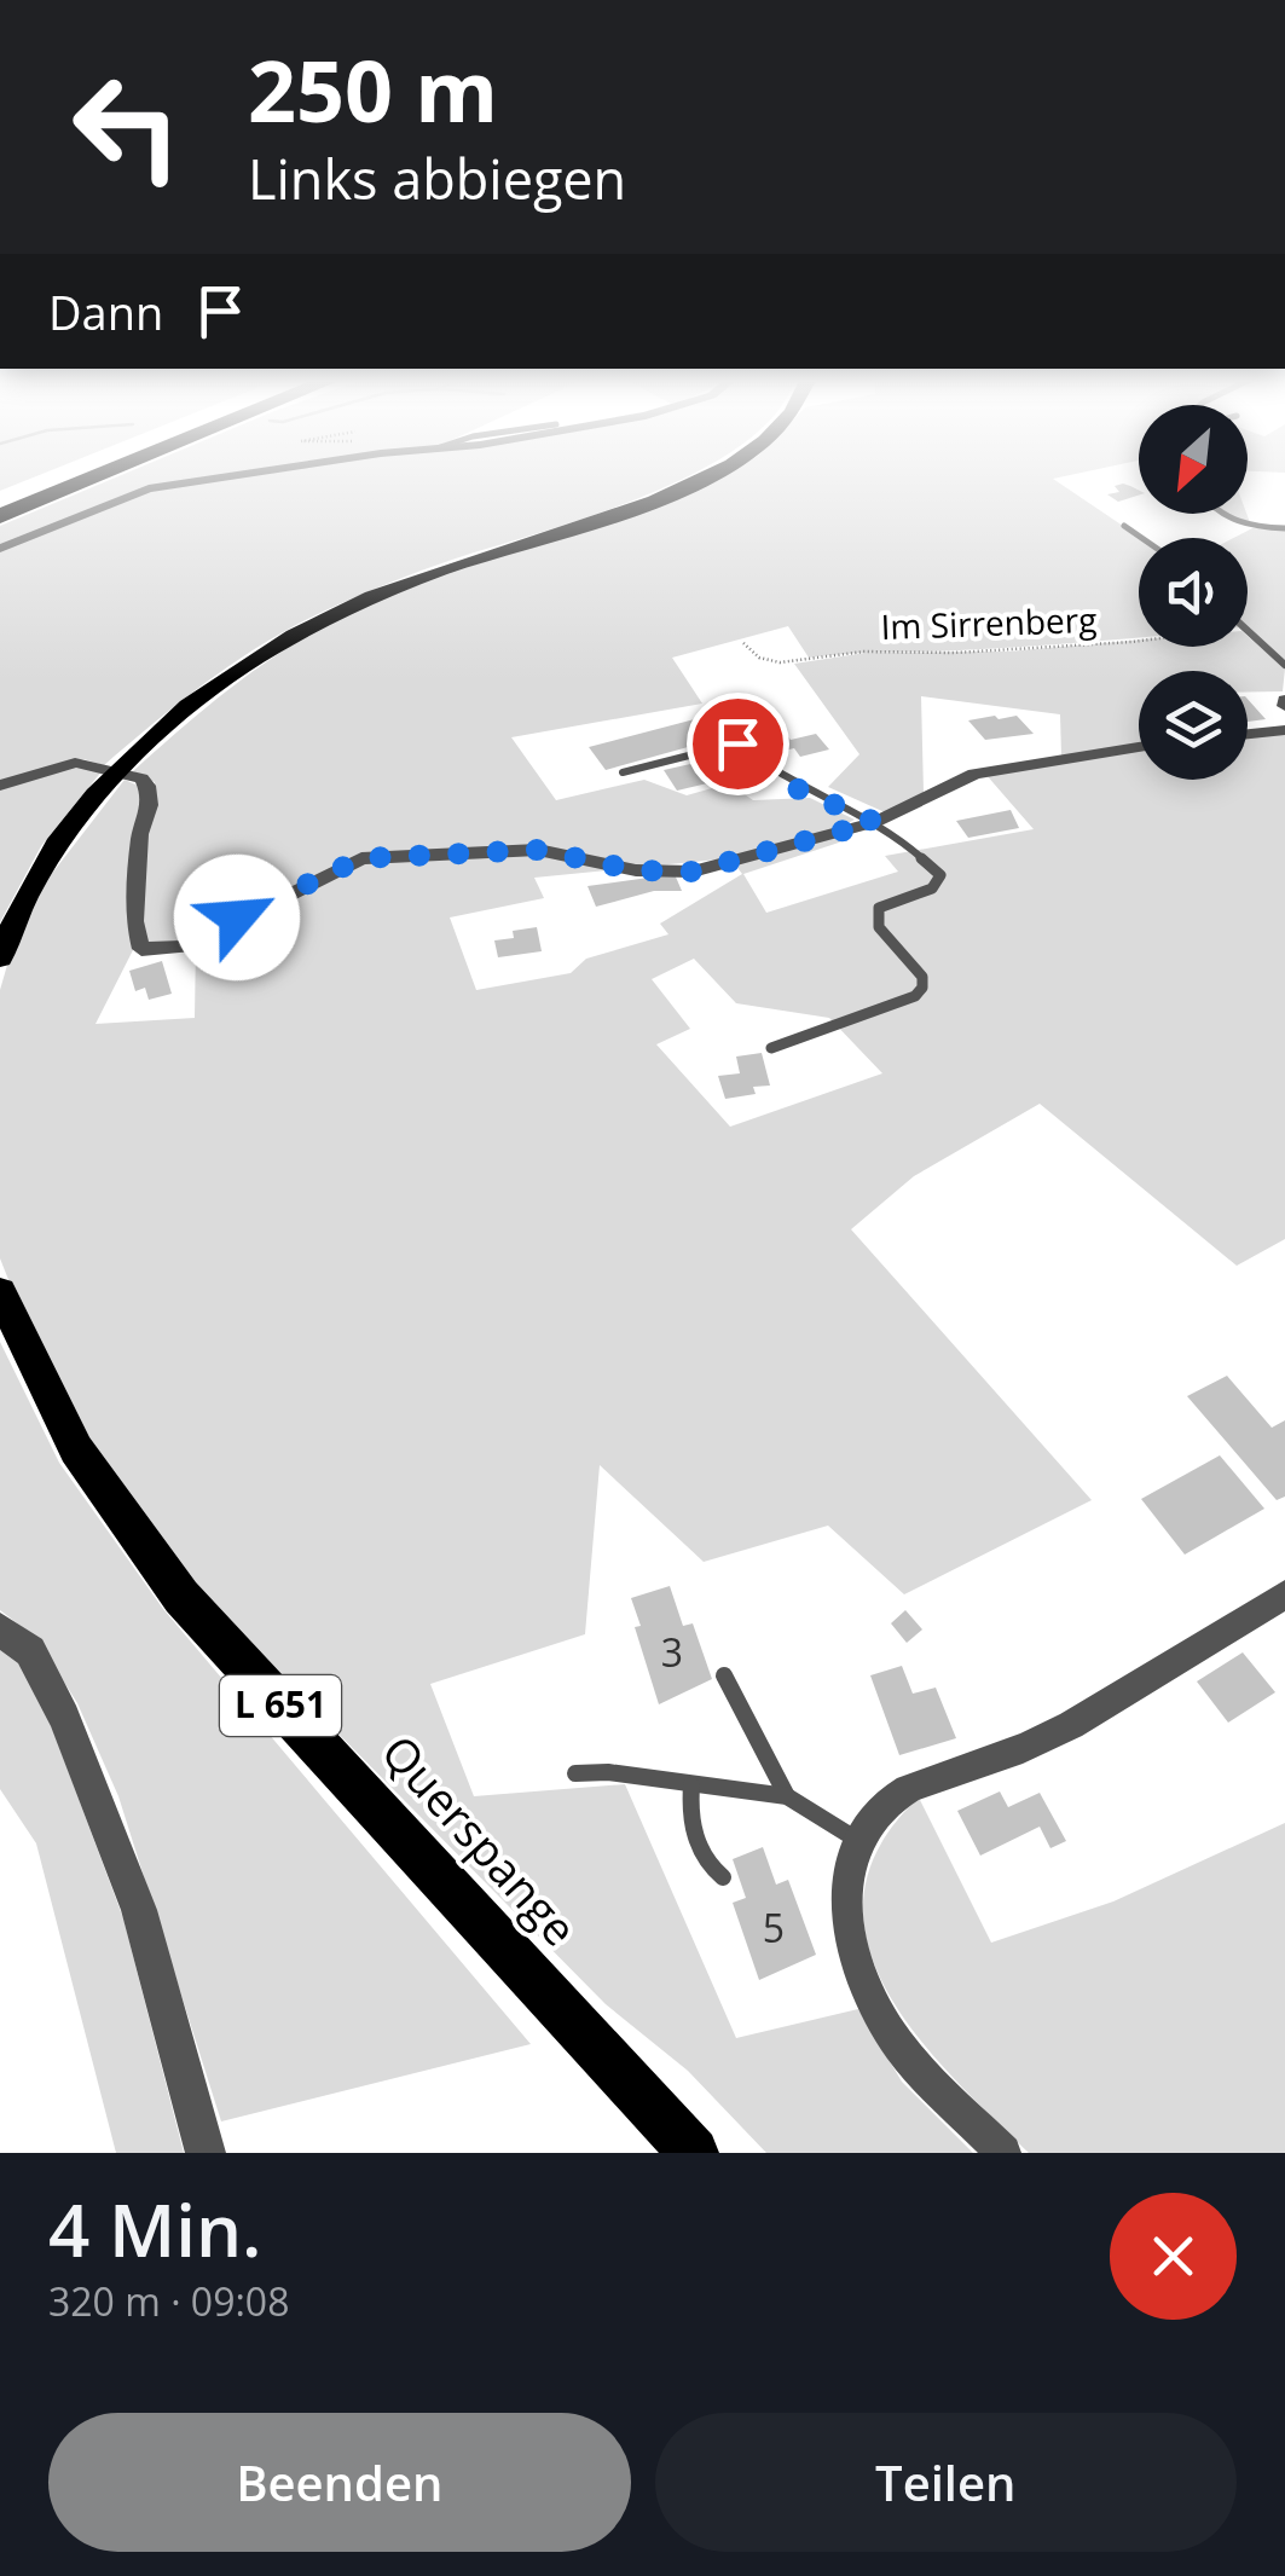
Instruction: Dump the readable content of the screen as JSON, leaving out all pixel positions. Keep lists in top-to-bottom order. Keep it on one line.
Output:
{"streets":{"main road":["L 651","Querspange"],"path":["Im Sirrenberg"]},"house_numbers":["3","5"],"north":"bottom left","page":{"turn":["250 m","Links abbiegen"],"then":"Dann","heading":["4 Min.","320 m · 09:08"],"buttons":["Beenden","Teilen"]}}
